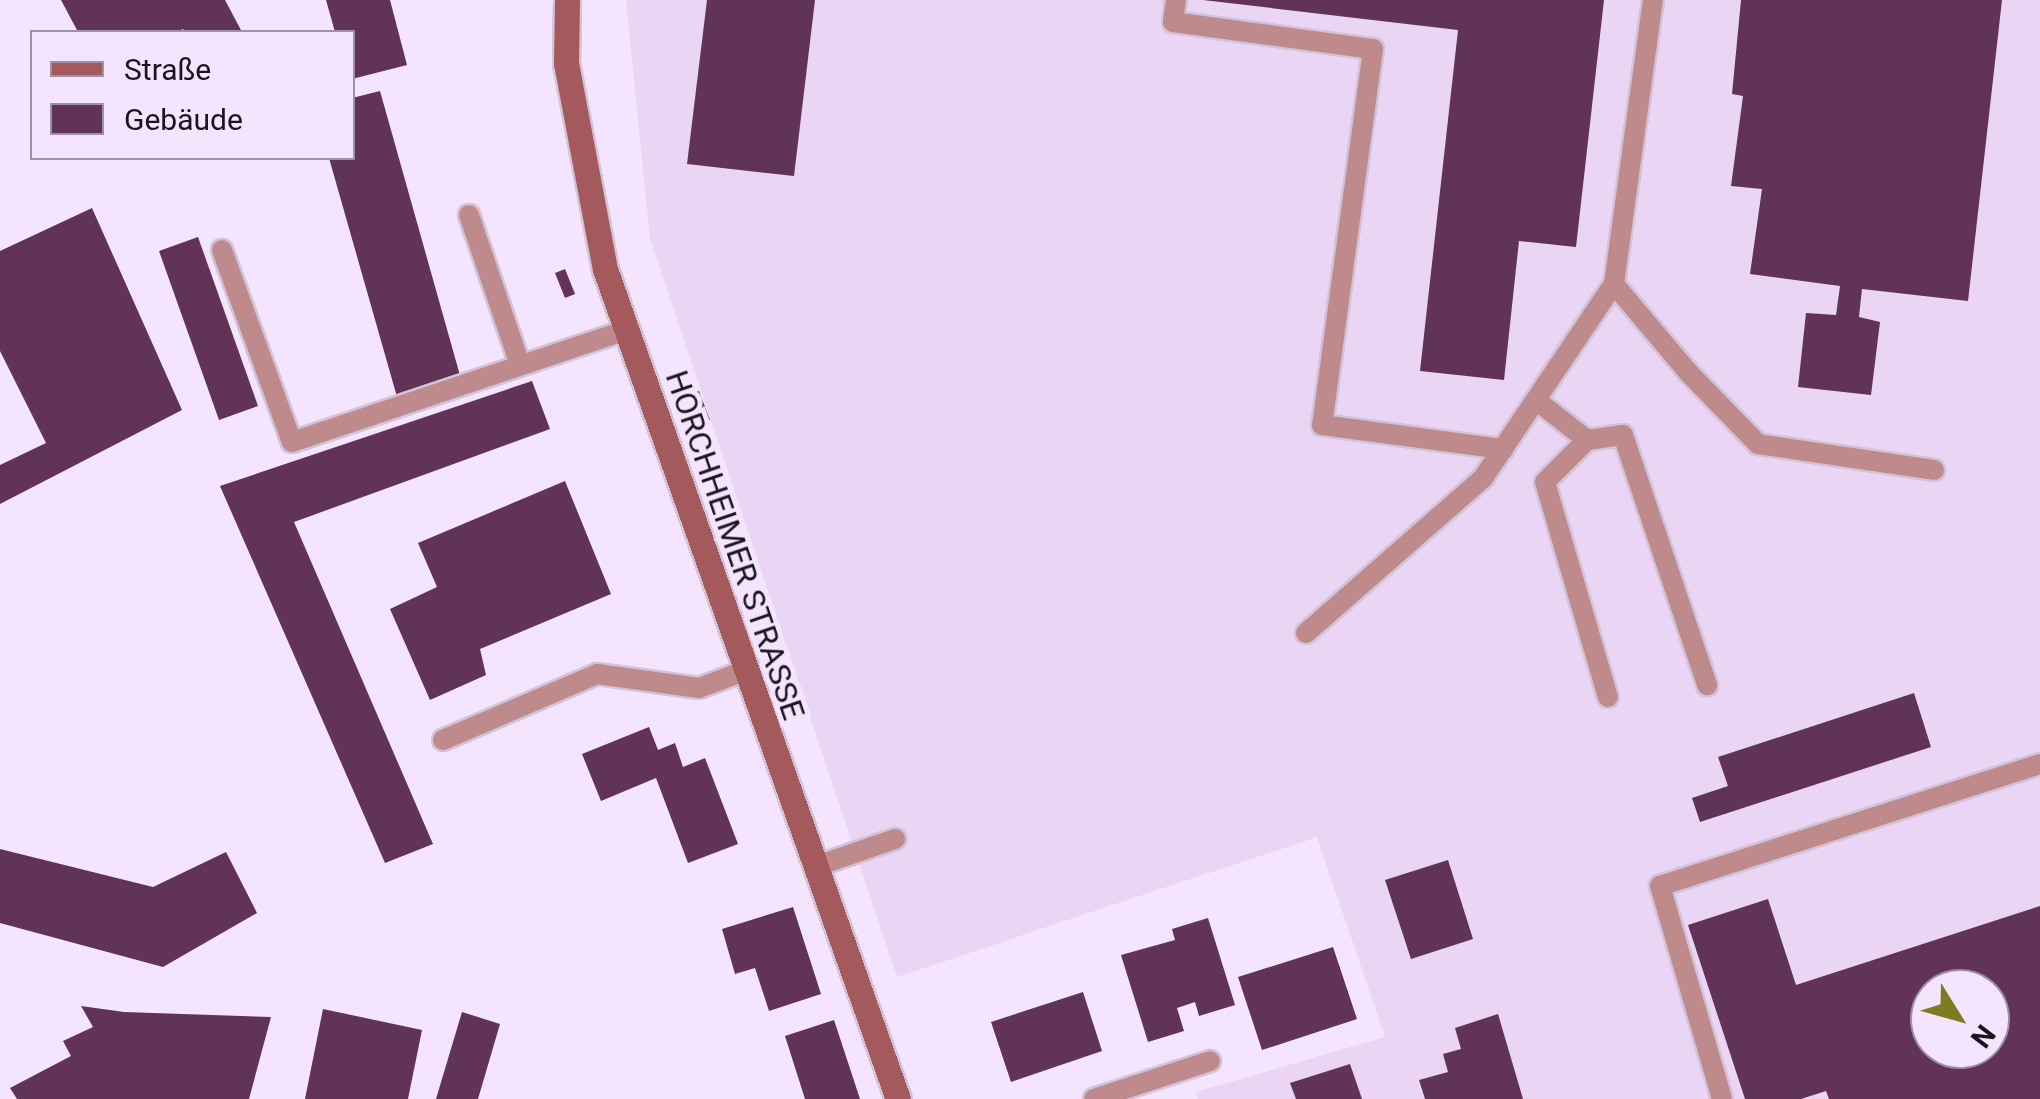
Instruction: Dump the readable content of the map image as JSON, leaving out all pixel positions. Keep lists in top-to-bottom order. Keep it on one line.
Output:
{"streets":{"main road":["HORCHHEIMER STRASSE"]},"legend":["Straße","Gebäude"],"north":"bottom right"}
